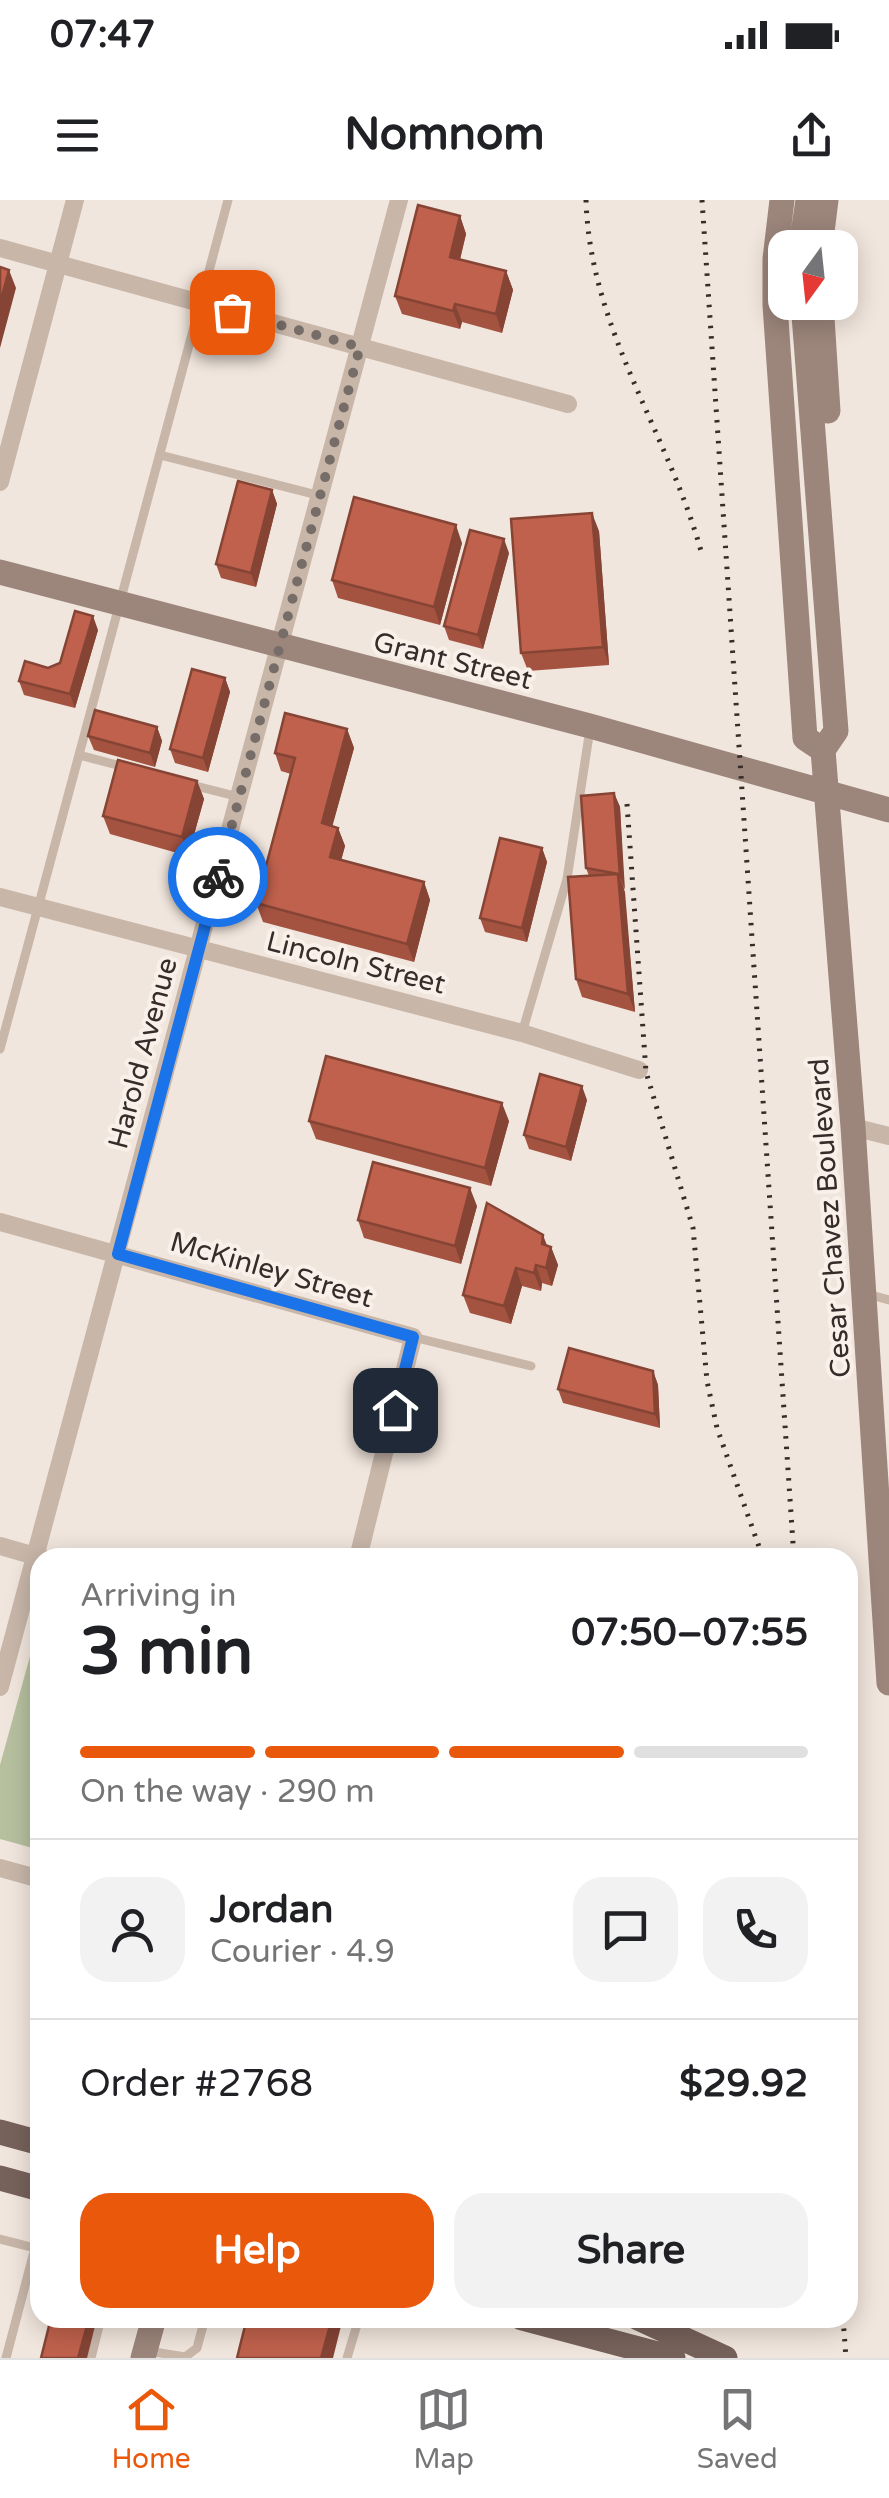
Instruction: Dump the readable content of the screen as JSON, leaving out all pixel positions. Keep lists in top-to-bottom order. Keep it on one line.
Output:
{"streets":{"main road":["Grant Street","Cesar Chavez Boulevard"],"street":["Lincoln Street","Harold Avenue","McKinley Street"]},"crossings":[["Grant Street","Harold Avenue"],["Grant Street","Cesar Chavez Boulevard"],["Lincoln Street","Harold Avenue"],["Harold Avenue","McKinley Street"]],"north":"bottom","page":{"status":"07:47","header":"Nomnom","heading":["3 min","Arriving in","07:50–07:55"],"panel":["Jordan","Courier · 4.9","Order #2768","$29.92"],"bar":"On the way · 290 m","buttons":["Help","Share"],"tabs":["Home","Map","Saved"]}}
